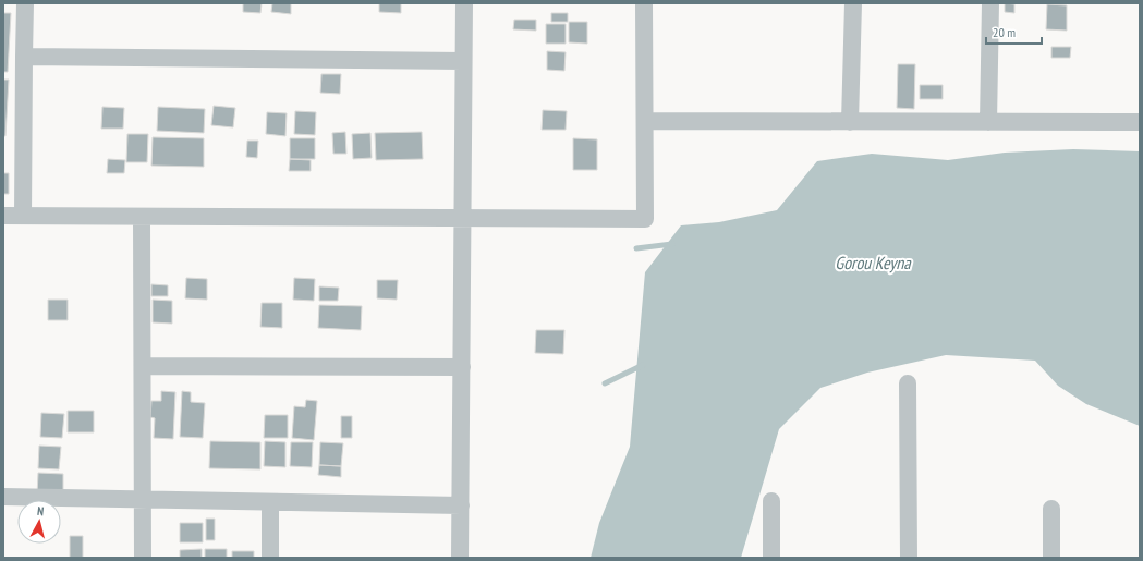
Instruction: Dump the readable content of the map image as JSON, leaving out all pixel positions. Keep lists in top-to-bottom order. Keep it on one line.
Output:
{"water":["Gorou Keyna"],"scale_bar":"20 m","north":"top"}
